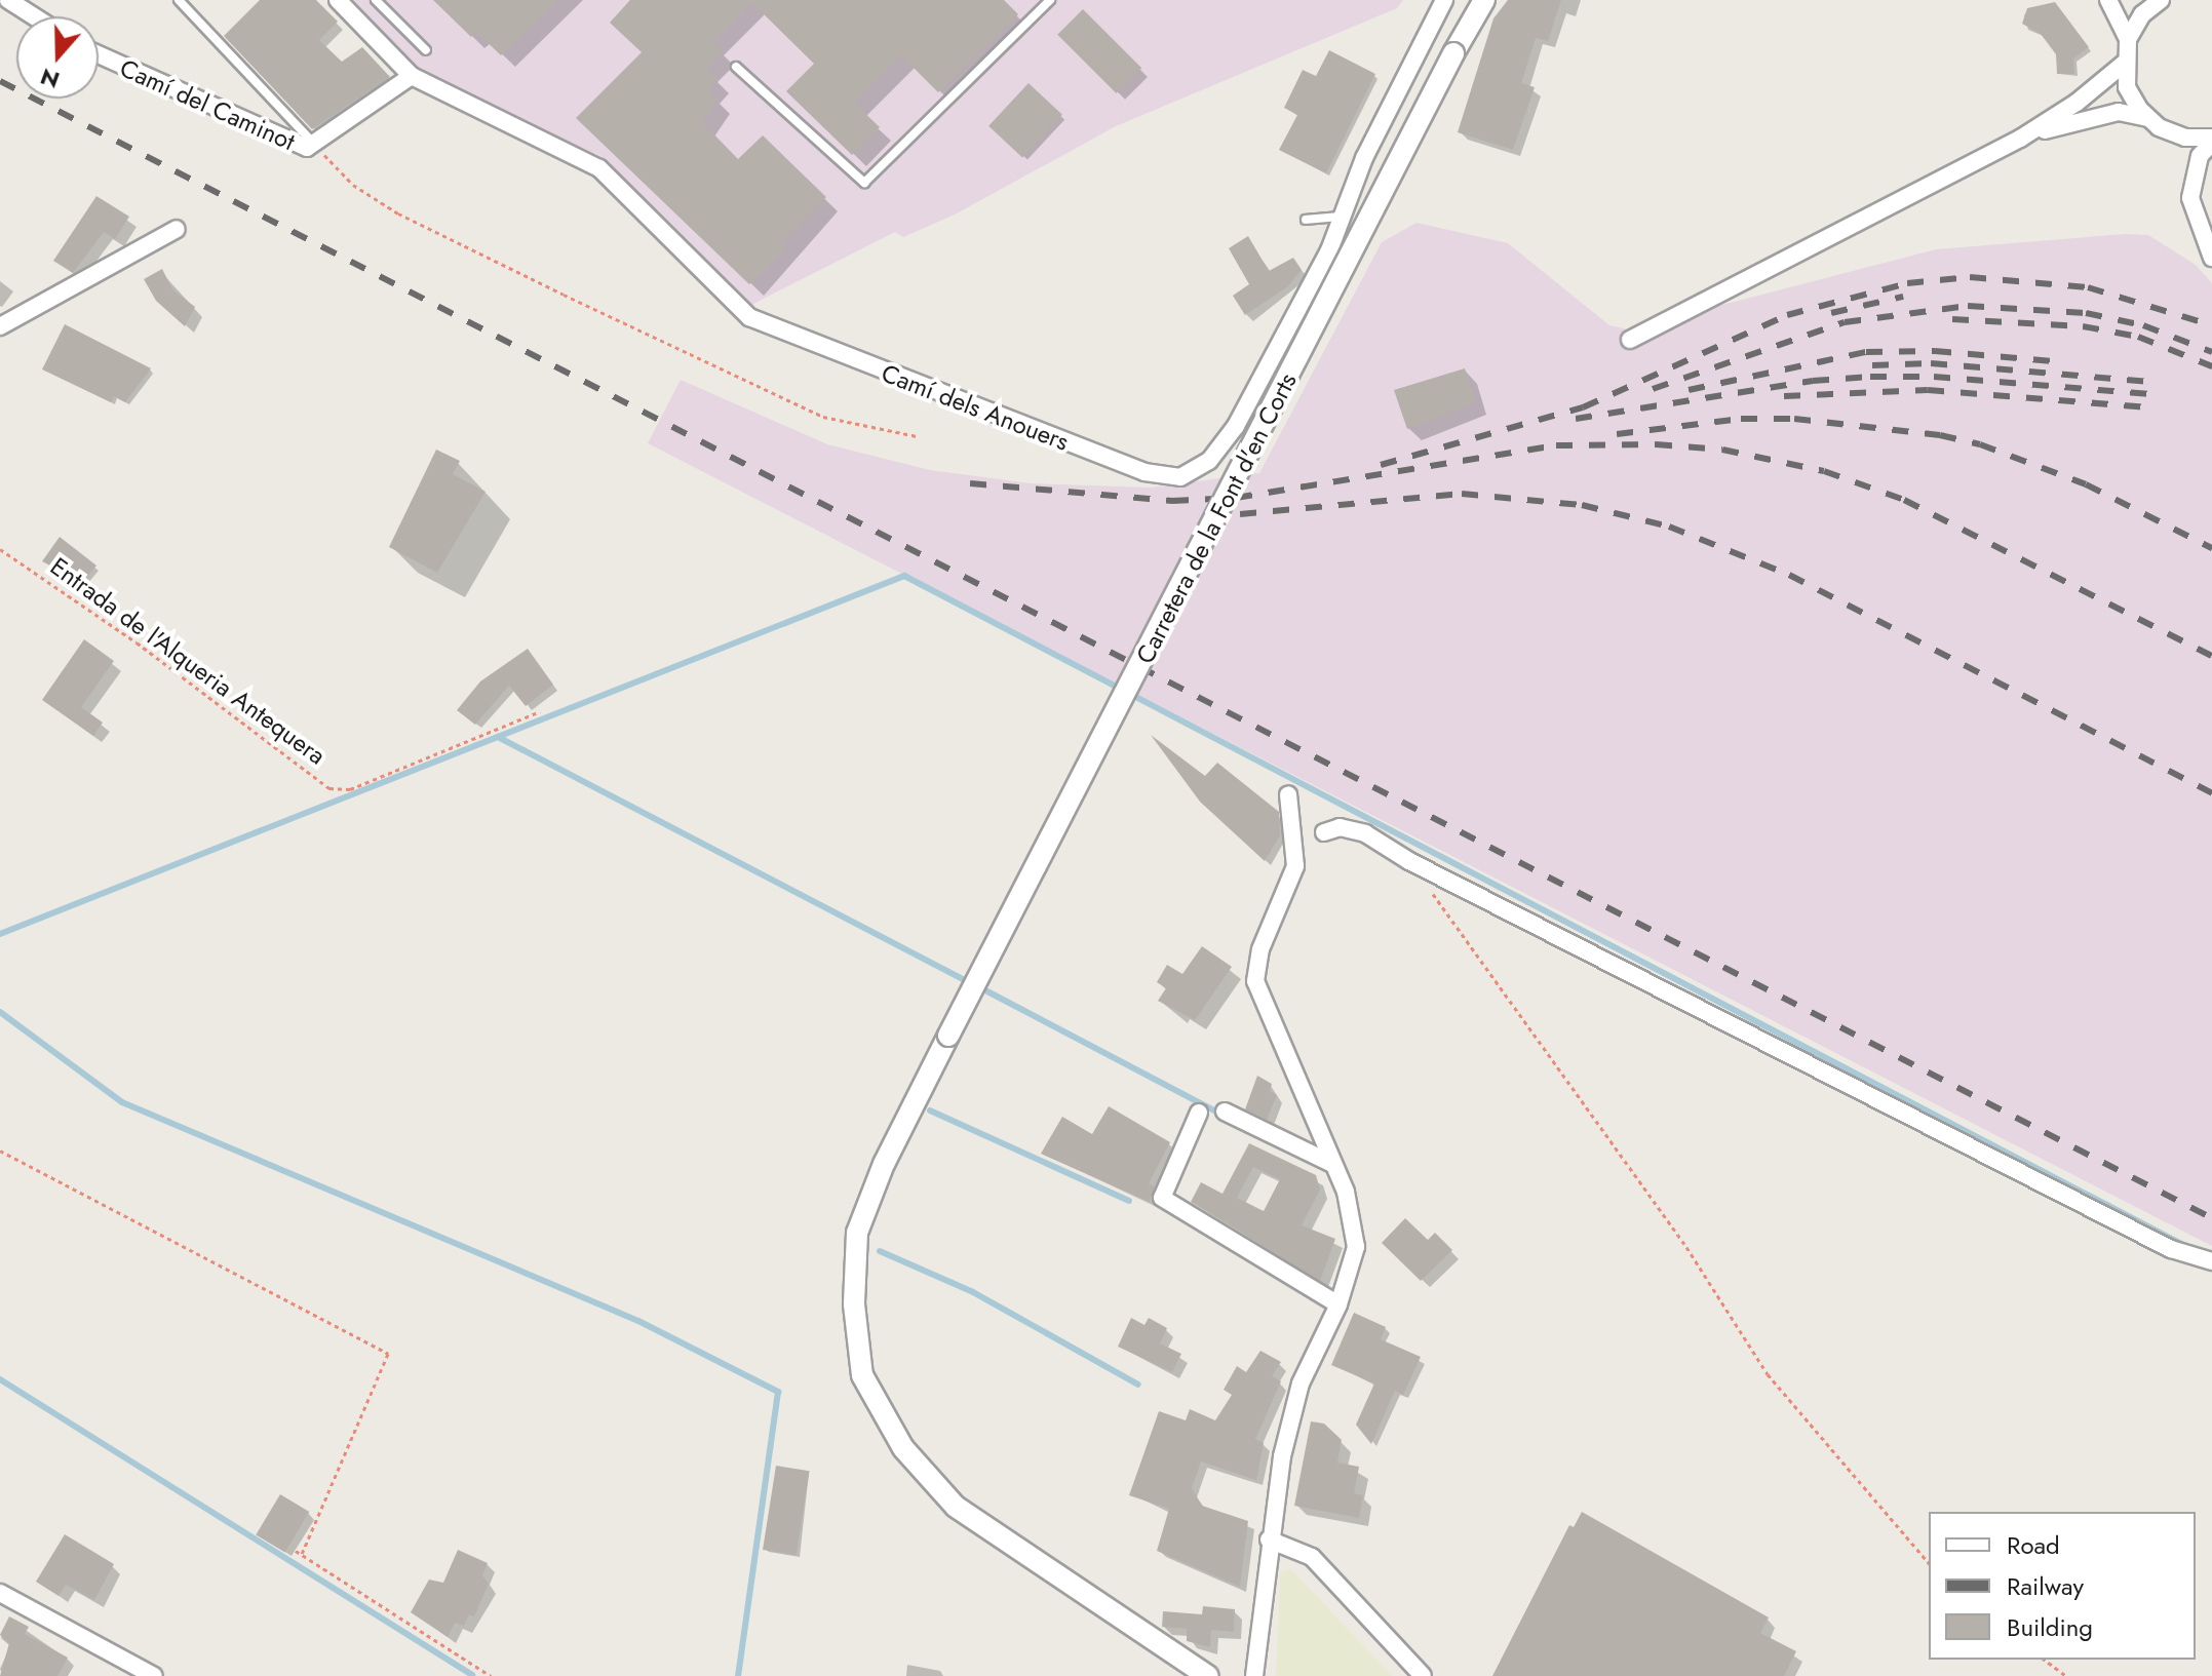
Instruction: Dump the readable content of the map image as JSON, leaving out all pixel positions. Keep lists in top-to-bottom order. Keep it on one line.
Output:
{"streets":{"street":["Camí del Caminot","Camí dels Anouers","Carretera de la Font d'en Corts"],"path":["Entrada de l'Alqueria Antequera"]},"crossings":[["Camí del Caminot","Camí dels Anouers"]],"legend":["Road","Railway","Building"],"north":"bottom"}
